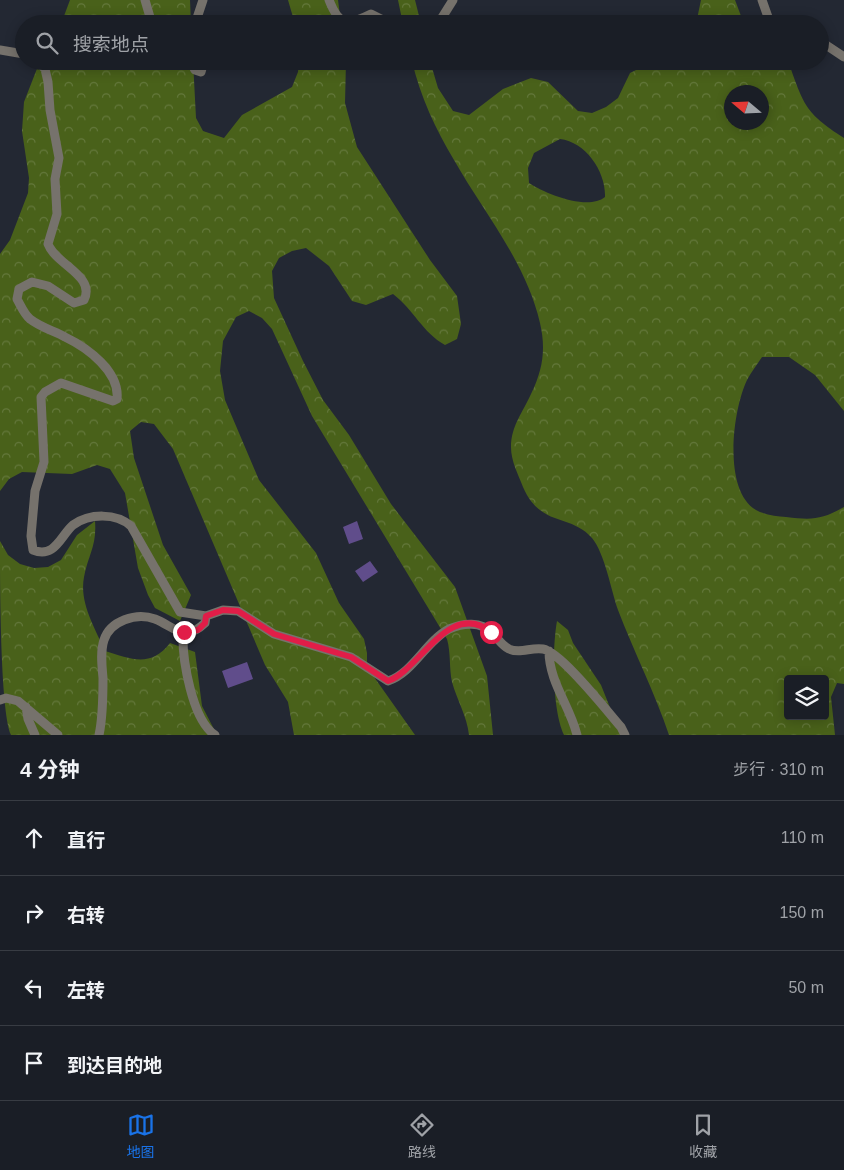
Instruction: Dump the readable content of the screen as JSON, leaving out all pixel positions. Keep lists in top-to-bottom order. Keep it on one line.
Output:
{"north":"left","page":{"search":"搜索地点","heading":["4 分钟","步行 · 310 m"],"list":[["直行","110 m"],["右转","150 m"],["左转","50 m"],"到达目的地"],"nav":["地图","路线","收藏"]}}
